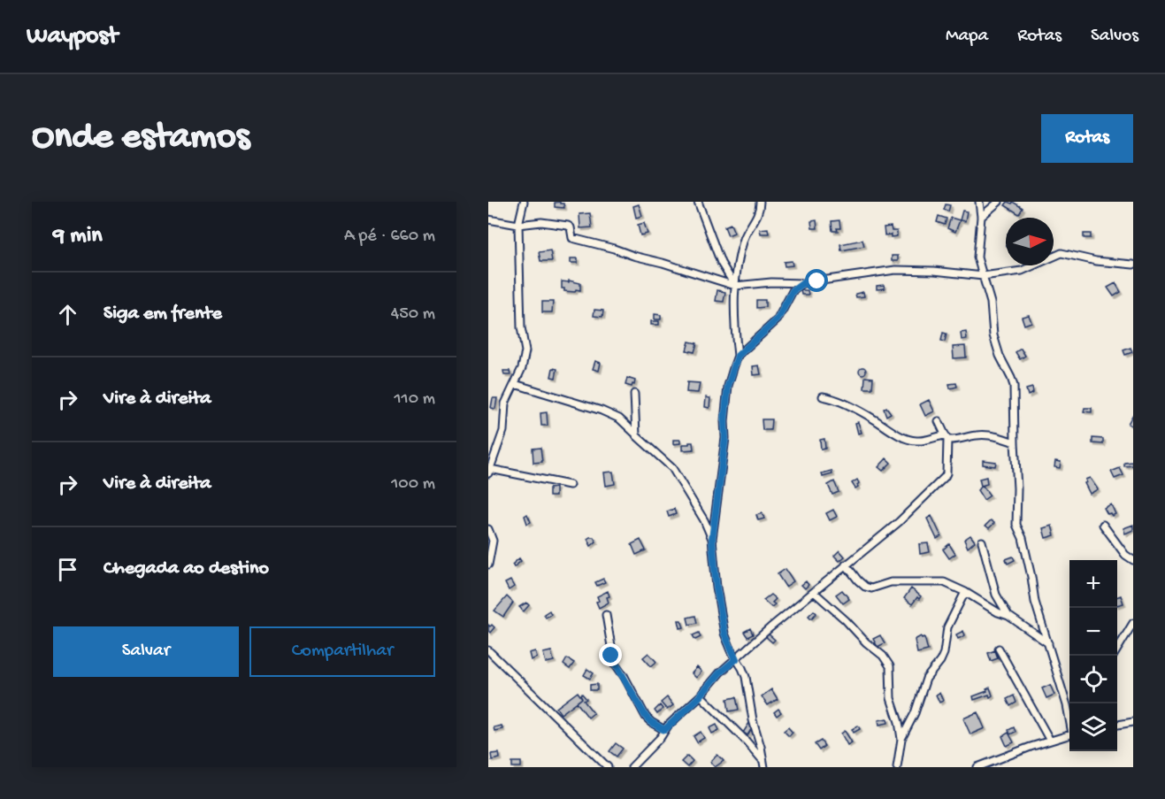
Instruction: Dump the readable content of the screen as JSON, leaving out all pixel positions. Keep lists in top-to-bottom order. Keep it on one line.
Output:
{"north":"right","page":{"header":"Waypost","nav":["Mapa","Rotas","Salvos"],"buttons":["Rotas",["Salvar","Compartilhar"]],"title":"Onde estamos","heading":["9 min","A pé · 660 m"],"list":[["Siga em frente","450 m"],["Vire à direita","110 m"],["Vire à direita","100 m"],"Chegada ao destino"],"map_buttons":["+","−"]}}
